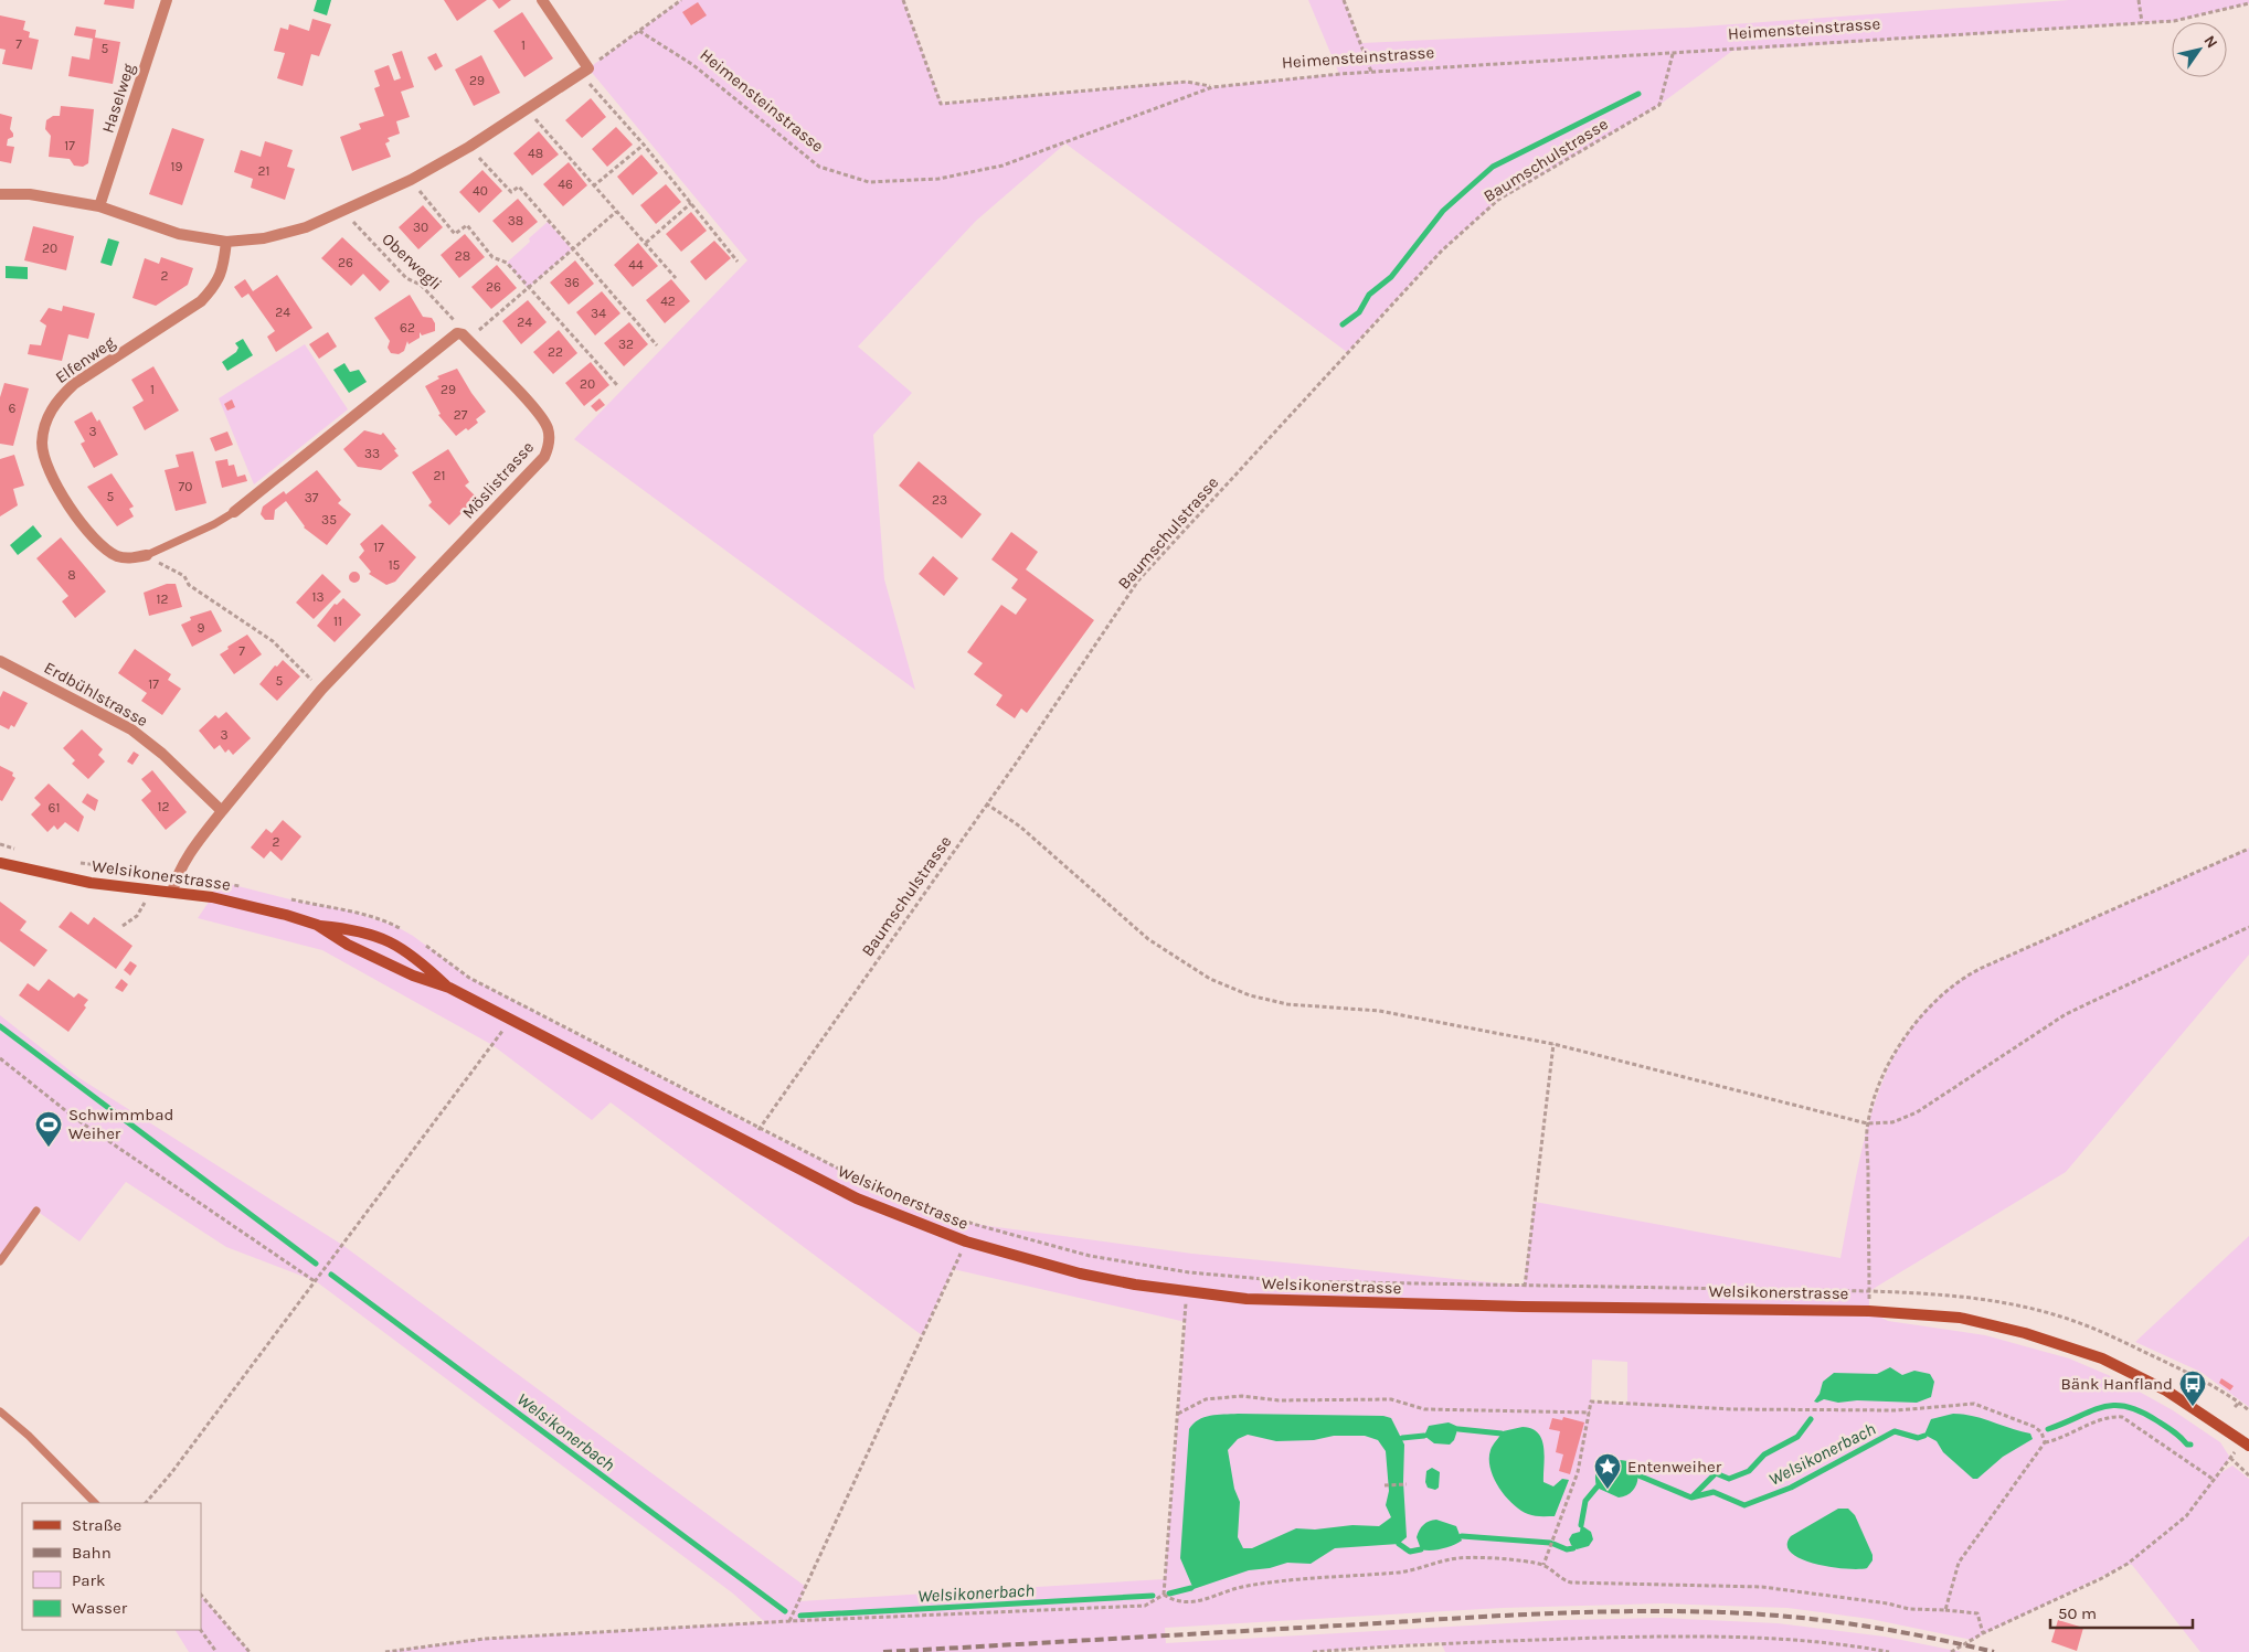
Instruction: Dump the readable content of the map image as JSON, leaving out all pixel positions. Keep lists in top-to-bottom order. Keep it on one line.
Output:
{"streets":{"main road":["Welsikonerstrasse"],"street":["Haselweg","Elfenweg","Möslistrasse","Erdbühlstrasse"],"path":["Heimensteinstrasse","Baumschulstrasse","Oberwegli"]},"crossings":[["Heimensteinstrasse","Baumschulstrasse"],["Baumschulstrasse","Welsikonerstrasse"],["Oberwegli","Möslistrasse"],["Möslistrasse","Erdbühlstrasse"]],"water":["Welsikonerbach"],"places":{"sports":["Schwimmbad Weiher"],"bus stop":["Bänk Hanfland"],"place":["Entenweiher"]},"house_numbers":["7","1","5","29","17","48","19","21","46","40","38","30","20","28","26","44","2","36","26","42","24","34","24","62","32","22","20","1","29","6","27","3","33","21","70","5","37","23","35","17","15","8","13","12","11","9","7","5","17","3","12","61","2"],"legend":["Straße","Bahn","Park","Wasser"],"scale_bar":"50 m","north":"top right"}
